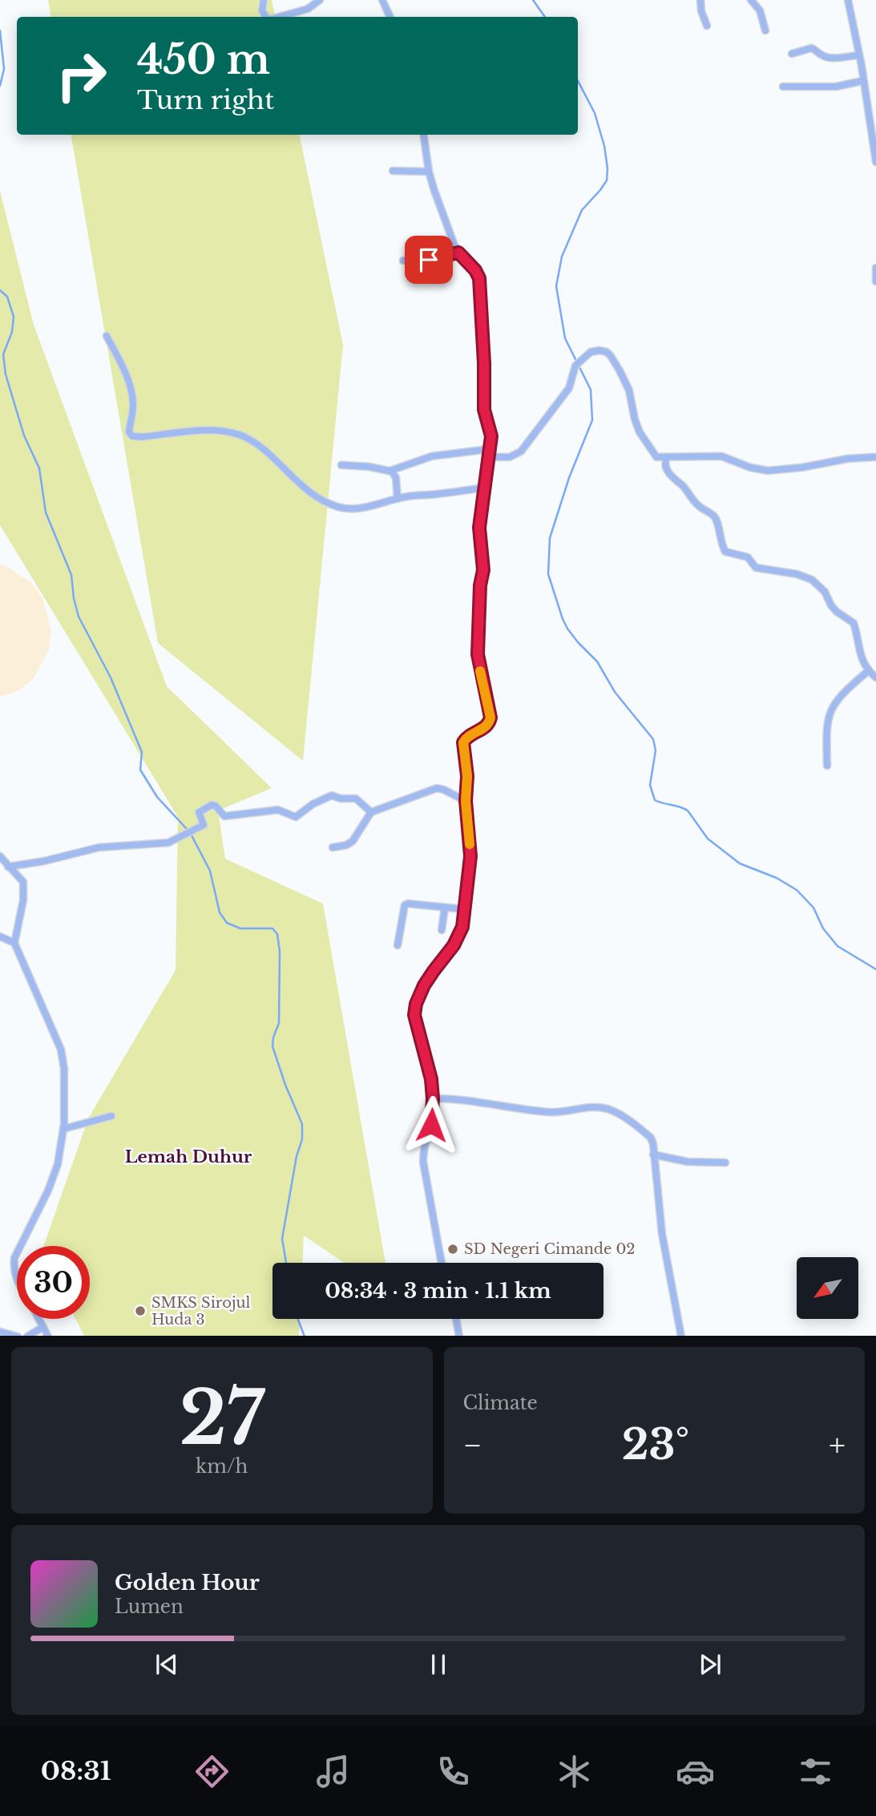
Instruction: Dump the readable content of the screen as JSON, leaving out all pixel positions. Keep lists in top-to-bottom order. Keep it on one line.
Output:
{"districts":["Lemah Duhur"],"places":["SD Negeri Cimande 02","SMKS Sirojul Huda 3"],"north":"bottom left","page":{"turn":["450 m","Turn right"],"limit":"30","trip":"08:34 · 3 min · 1.1 km","tile":[["27","km/h"],"Climate"],"heat":["−","23°","+"],"song":["Golden Hour","Lumen"],"tabs":"08:31"}}
